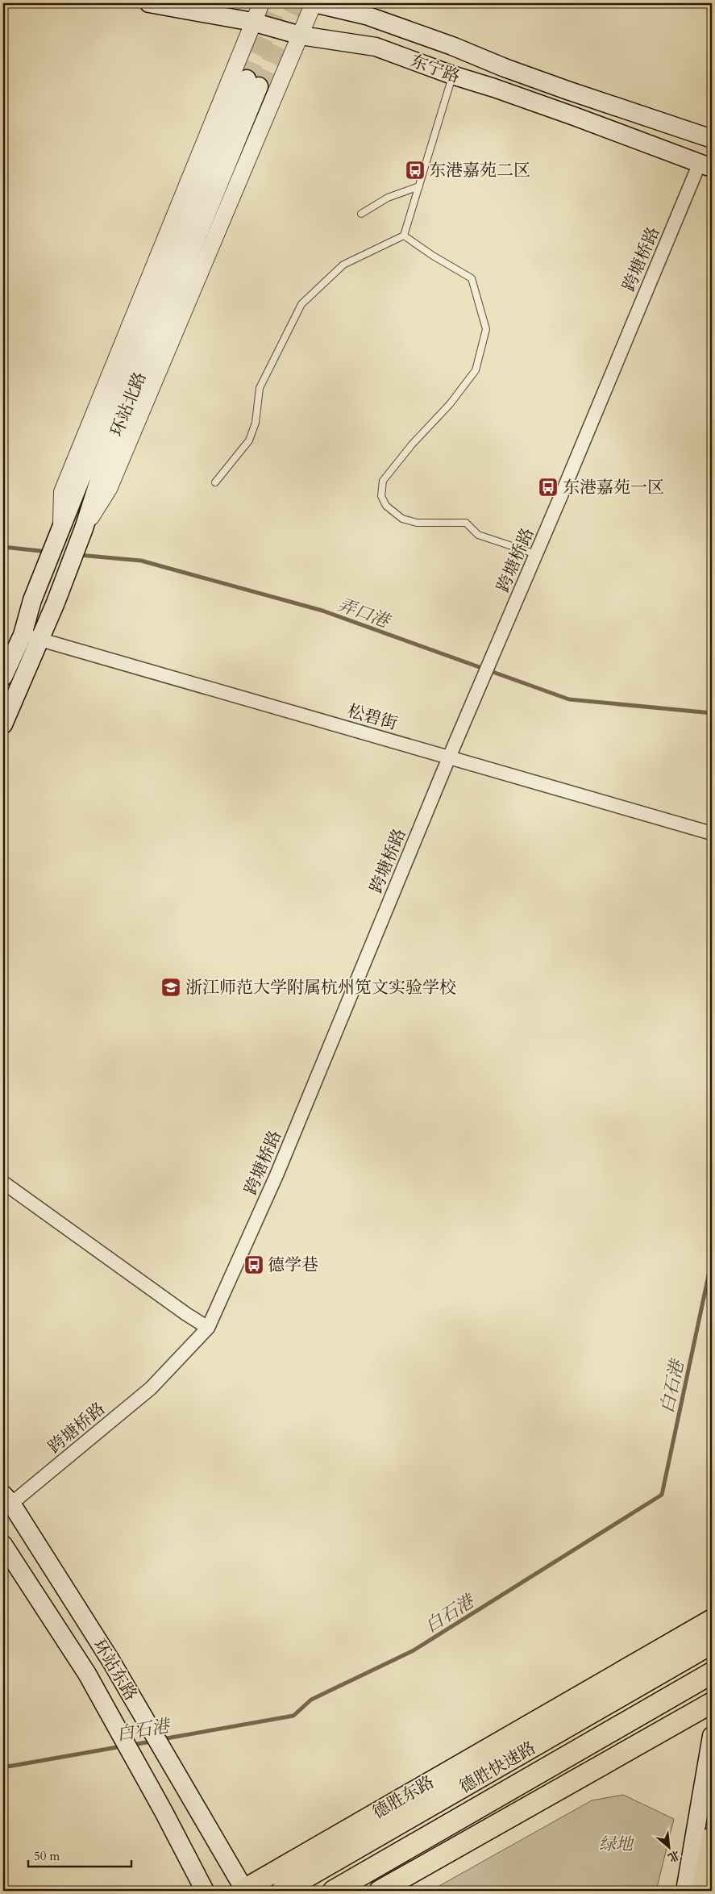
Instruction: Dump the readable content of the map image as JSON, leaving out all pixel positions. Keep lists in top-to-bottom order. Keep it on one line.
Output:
{"streets":{"highway":["德胜快速路"],"main road":["东宁路","环站北路","环站东路","德胜东路"],"street":["跨塘桥路","松碧街"]},"crossings":[["东宁路","跨塘桥路"],["跨塘桥路","松碧街"],["跨塘桥路","环站东路"],["环站北路","松碧街"],["环站东路","德胜东路"]],"water":["弄口港","白石港"],"parks":["绿地"],"places":{"bus stop":["东港嘉苑二区","东港嘉苑一区","德学巷"],"school or university":["浙江师范大学附属杭州笕文实验学校"]},"scale_bar":"50 m","north":"bottom right"}
